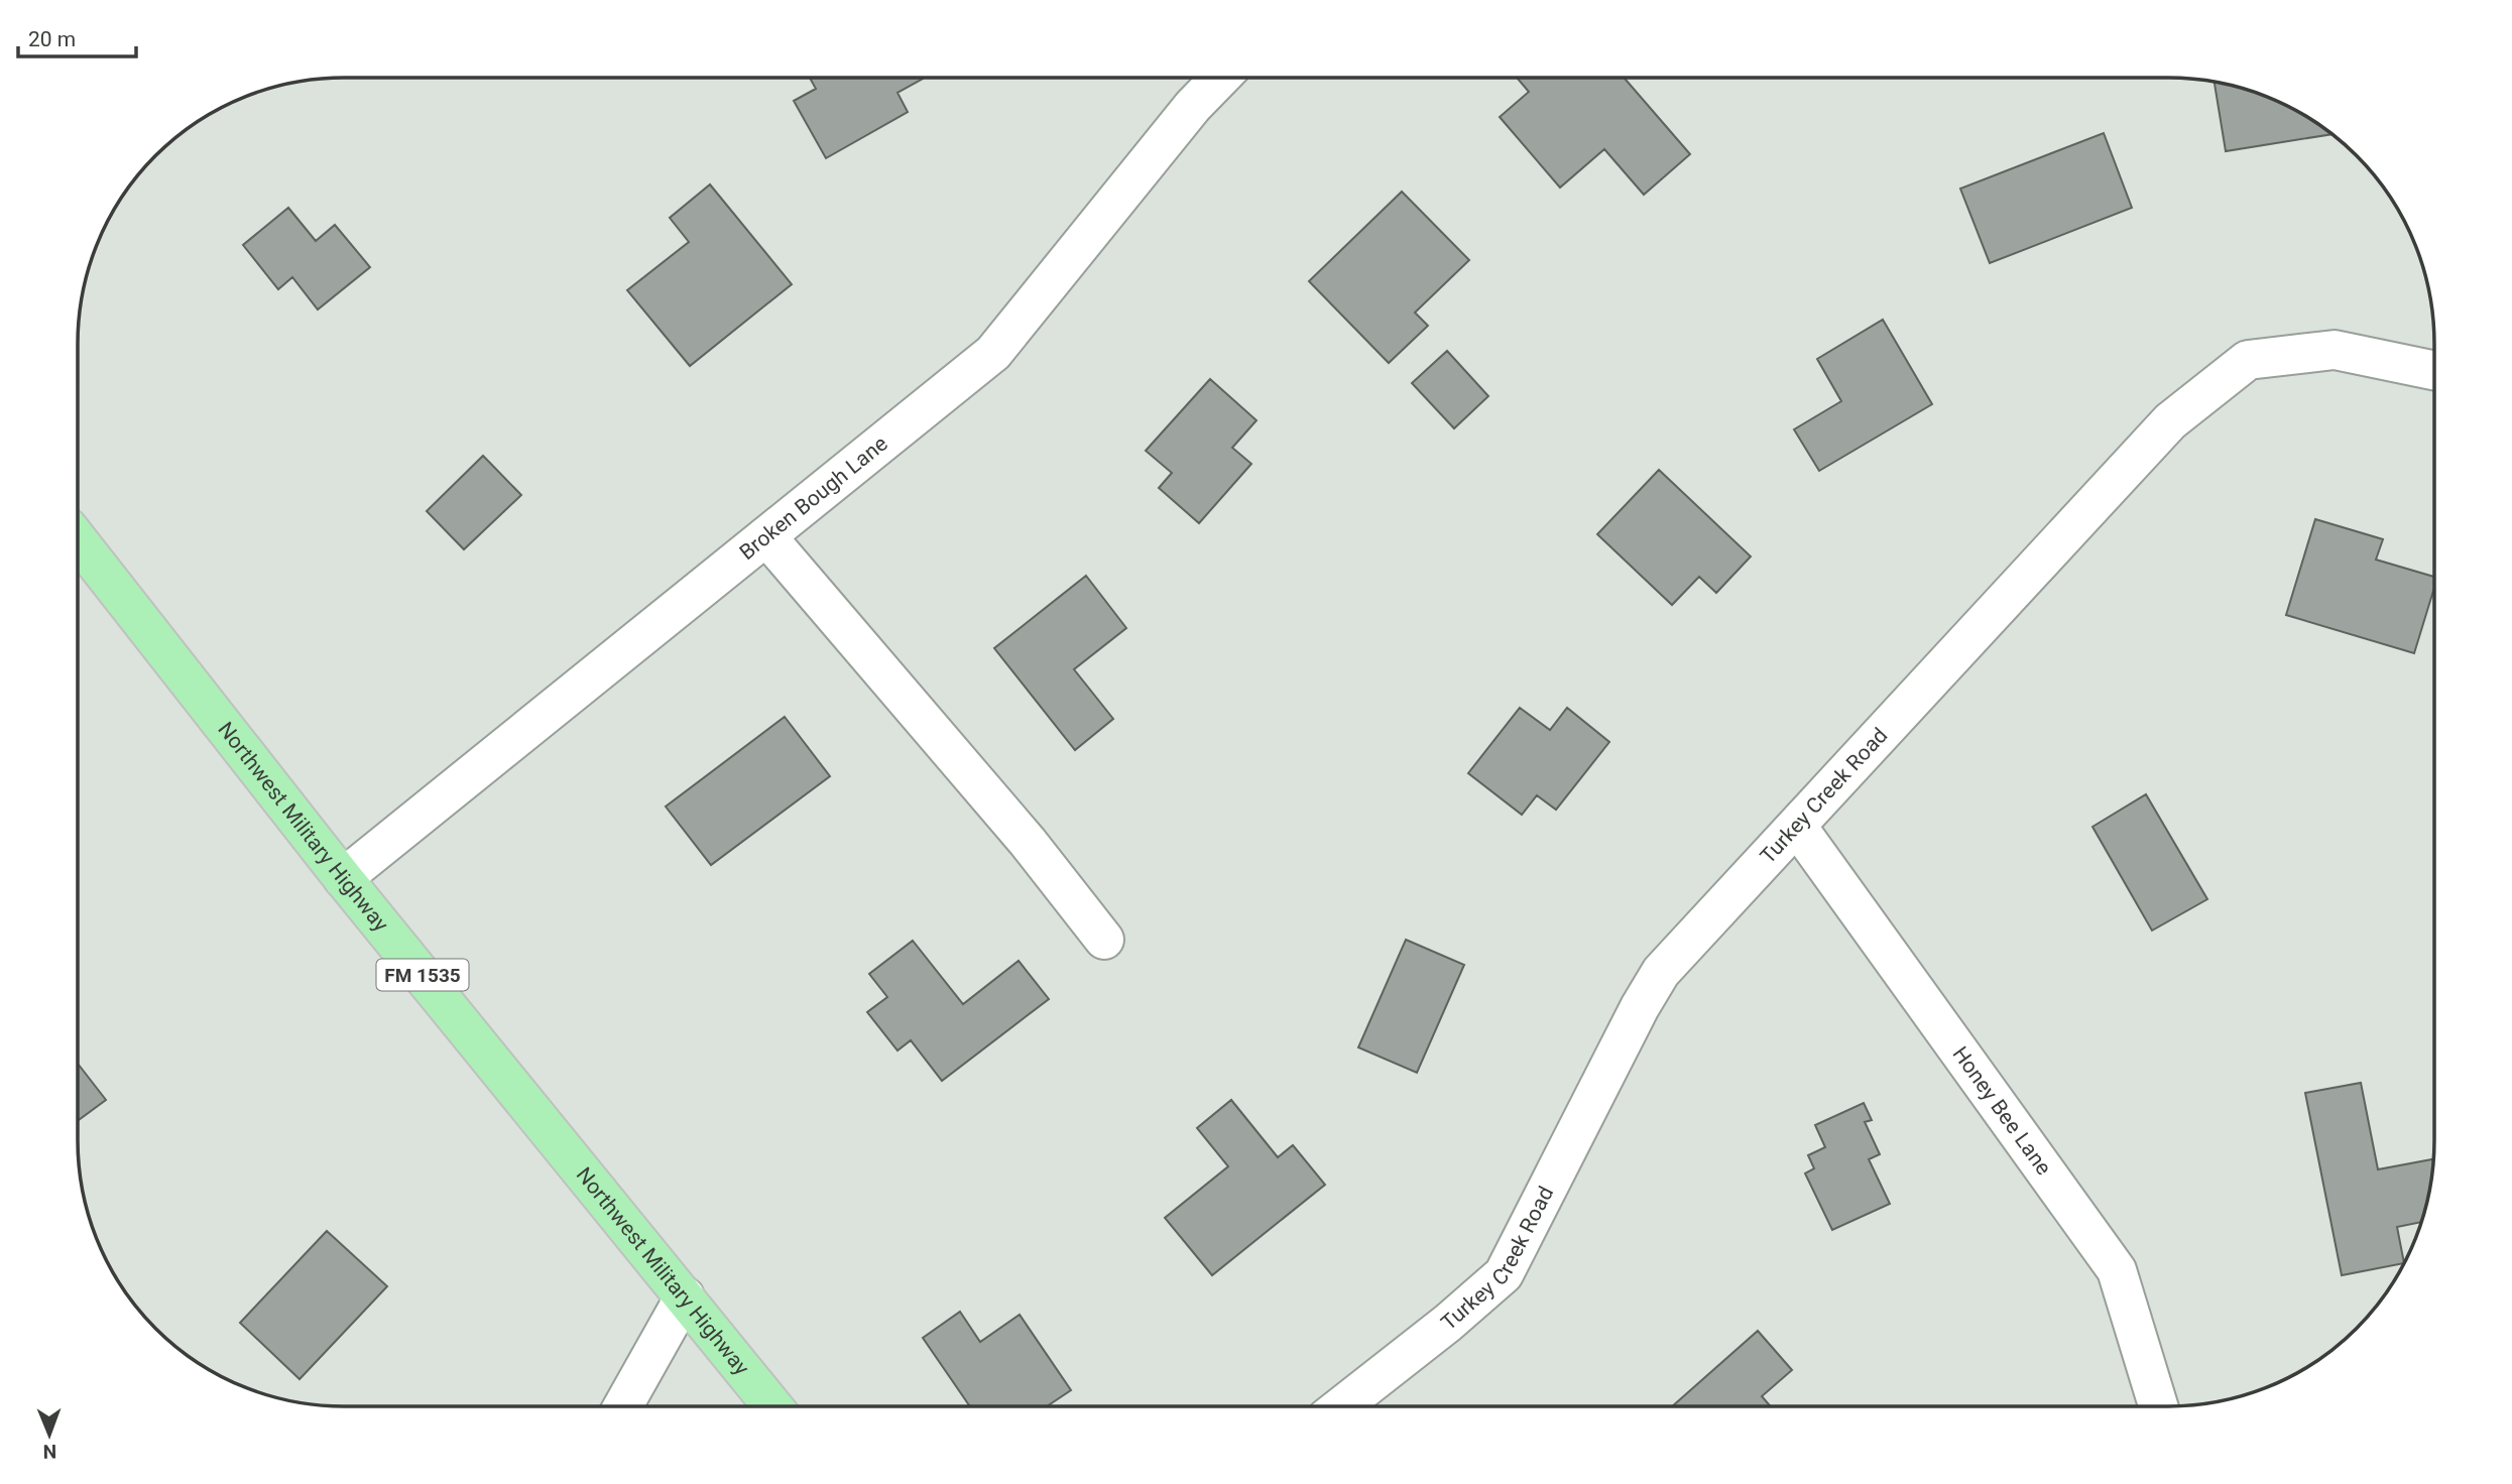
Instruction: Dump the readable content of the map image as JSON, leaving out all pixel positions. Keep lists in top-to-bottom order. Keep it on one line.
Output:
{"streets":{"main road":["Northwest Military Highway","FM 1535"],"street":["Broken Bough Lane","Turkey Creek Road","Honey Bee Lane"]},"crossings":[["Broken Bough Lane","Northwest Military Highway"],["Turkey Creek Road","Honey Bee Lane"]],"scale_bar":"20 m","north":"bottom"}
